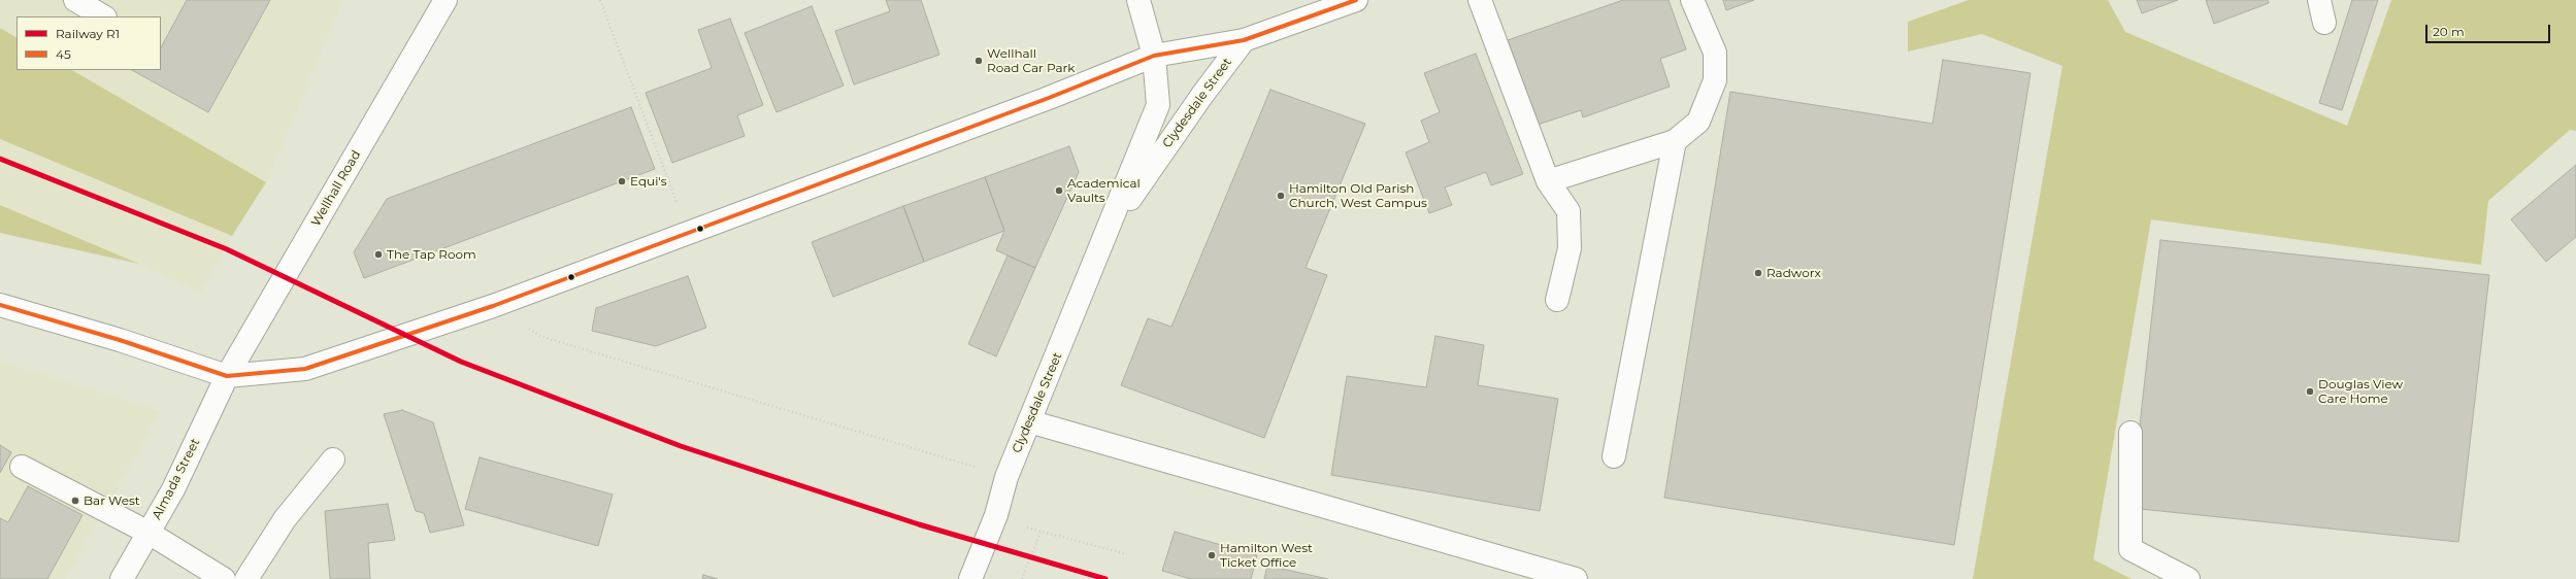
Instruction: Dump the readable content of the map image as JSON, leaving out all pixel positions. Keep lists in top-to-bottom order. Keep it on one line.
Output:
{"streets":{"main road":["Clydesdale Street","Wellhall Road","Almada Street"]},"crossings":[["Wellhall Road","Almada Street"]],"places":["Wellhall Road Car Park","Equi's","Academical Vaults","Hamilton Old Parish Church, West Campus","The Tap Room","Radworx","Douglas View Care Home","Bar West","Hamilton West Ticket Office"],"lines":["transit line 45","rail line R1"],"legend":["Railway R1","45"],"scale_bar":"20 m"}
